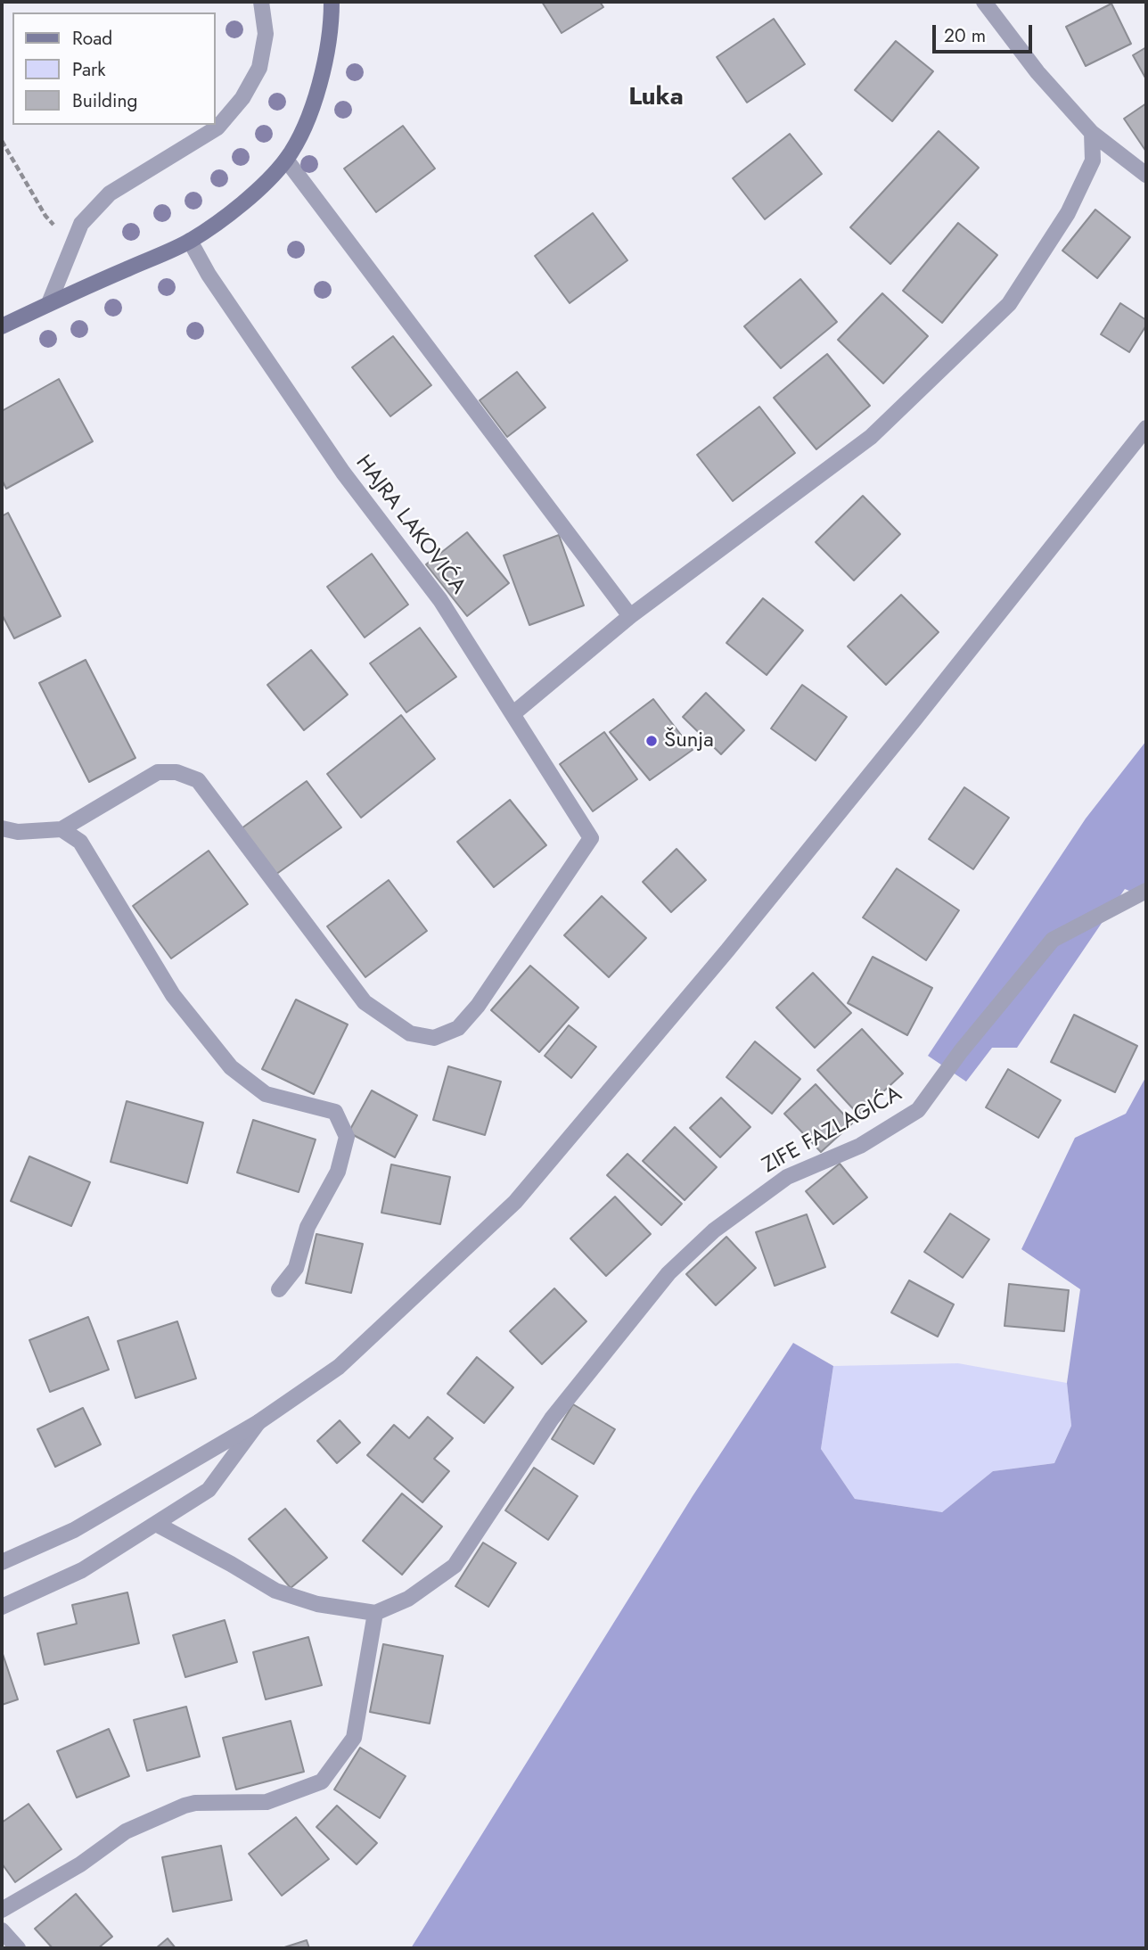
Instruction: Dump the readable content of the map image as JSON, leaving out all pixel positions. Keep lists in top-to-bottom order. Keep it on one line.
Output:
{"streets":{"street":["HAJRA LAKOVIĆA","ZIFE FAZLAGIĆA"]},"districts":["Luka"],"places":["Šunja"],"legend":["Road","Park","Building"],"scale_bar":"20 m"}
